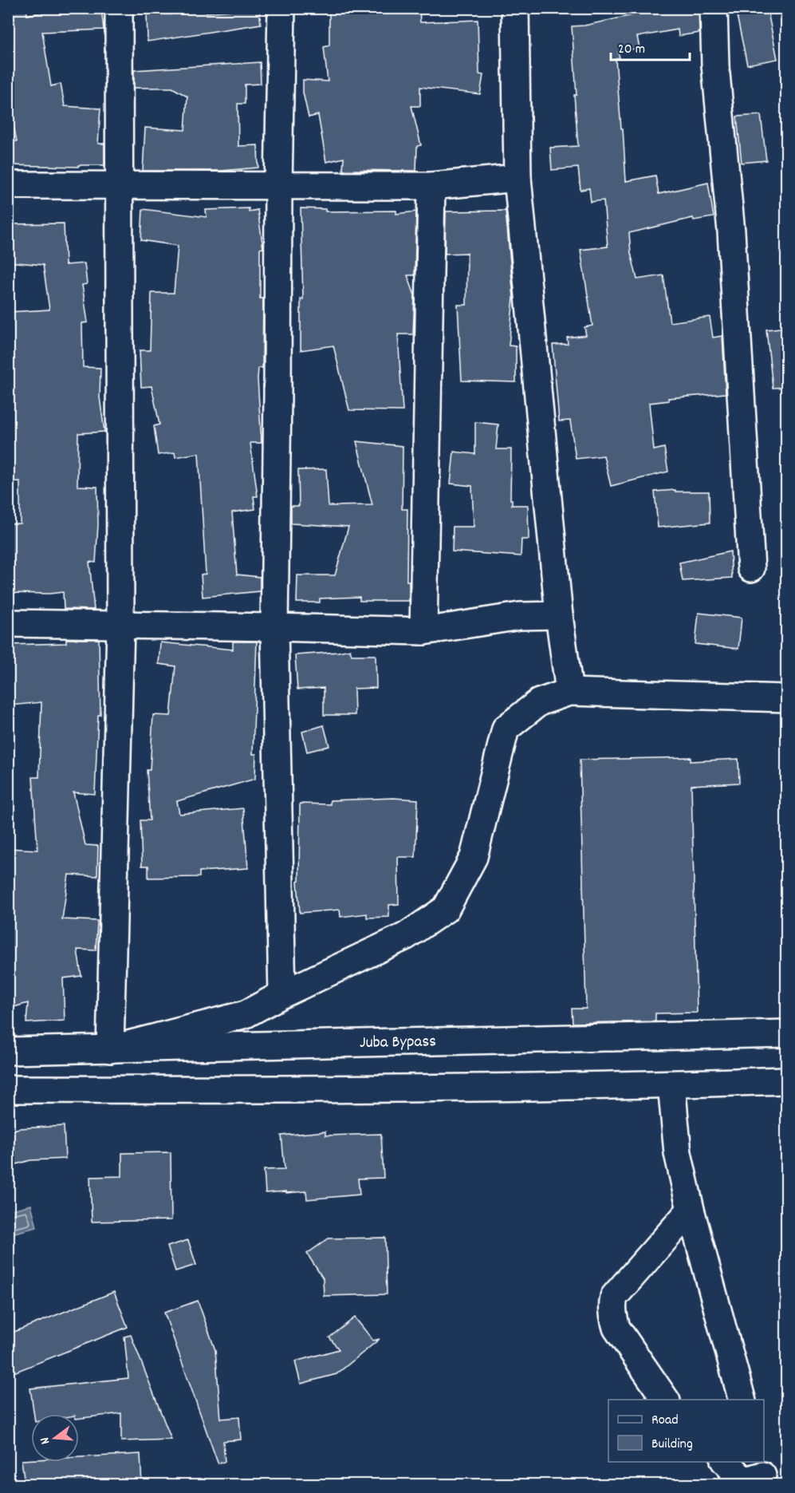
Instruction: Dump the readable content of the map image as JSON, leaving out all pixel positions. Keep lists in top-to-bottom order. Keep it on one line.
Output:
{"streets":{"street":["Juba Bypass"]},"legend":["Road","Building"],"scale_bar":"20 m","north":"left"}
